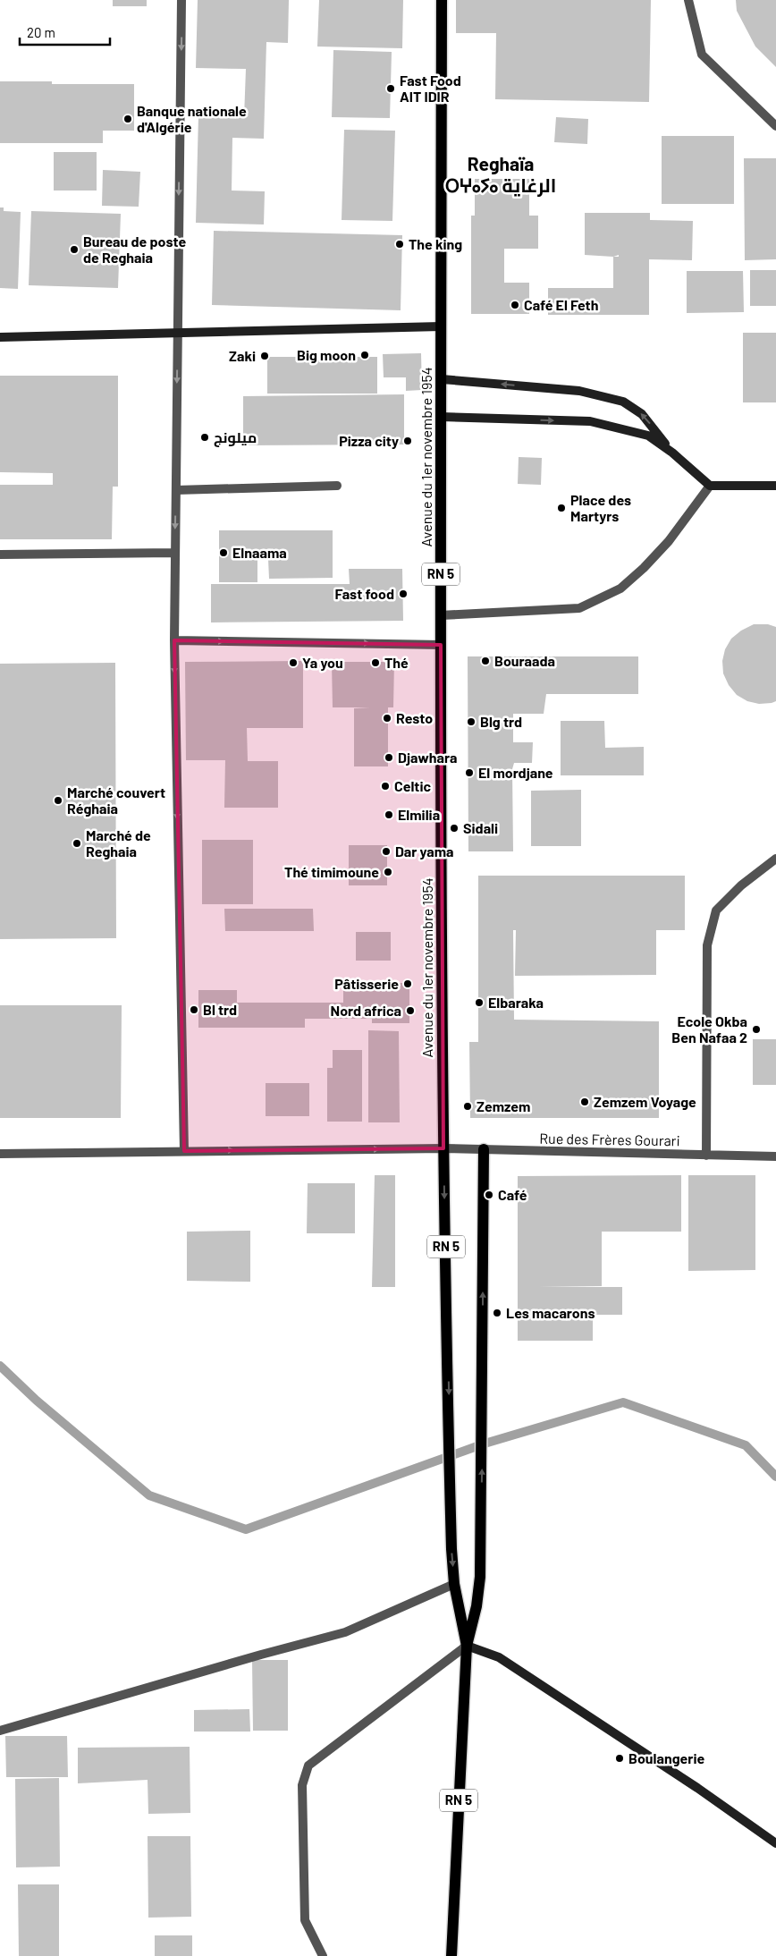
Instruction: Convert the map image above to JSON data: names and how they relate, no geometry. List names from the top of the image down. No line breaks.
{"streets":{"main road":["Avenue du 1er novembre 1954","RN 5"],"street":["Rue des Frères Gourari"]},"crossings":[["Avenue du 1er novembre 1954","RN 5"],["Avenue du 1er novembre 1954","Rue des Frères Gourari"],["RN 5","Rue des Frères Gourari"]],"districts":["Reghaïa ⵔⵖⴰⵢⴰ الرغاية"],"places":["Fast Food AIT IDIR","Banque nationale d'Algérie","The king","Bureau de poste de Reghaia","Café El Feth","Big moon","Zaki","ميلونج","Pizza city","Place des Martyrs","Elnaama","Fast food","Bouraada","Ya you","Thé","Resto","Blg trd","Djawhara","El mordjane","Celtic","Marché couvert Réghaia","Elmilia","Sidali","Marché de Reghaia","Dar yama","Thé timimoune","Pâtisserie","Elbaraka","Bl trd","Nord africa","Ecole Okba Ben Nafaa 2","Zemzem Voyage","Zemzem","Café","Les macarons","Boulangerie"],"scale_bar":"20 m"}
